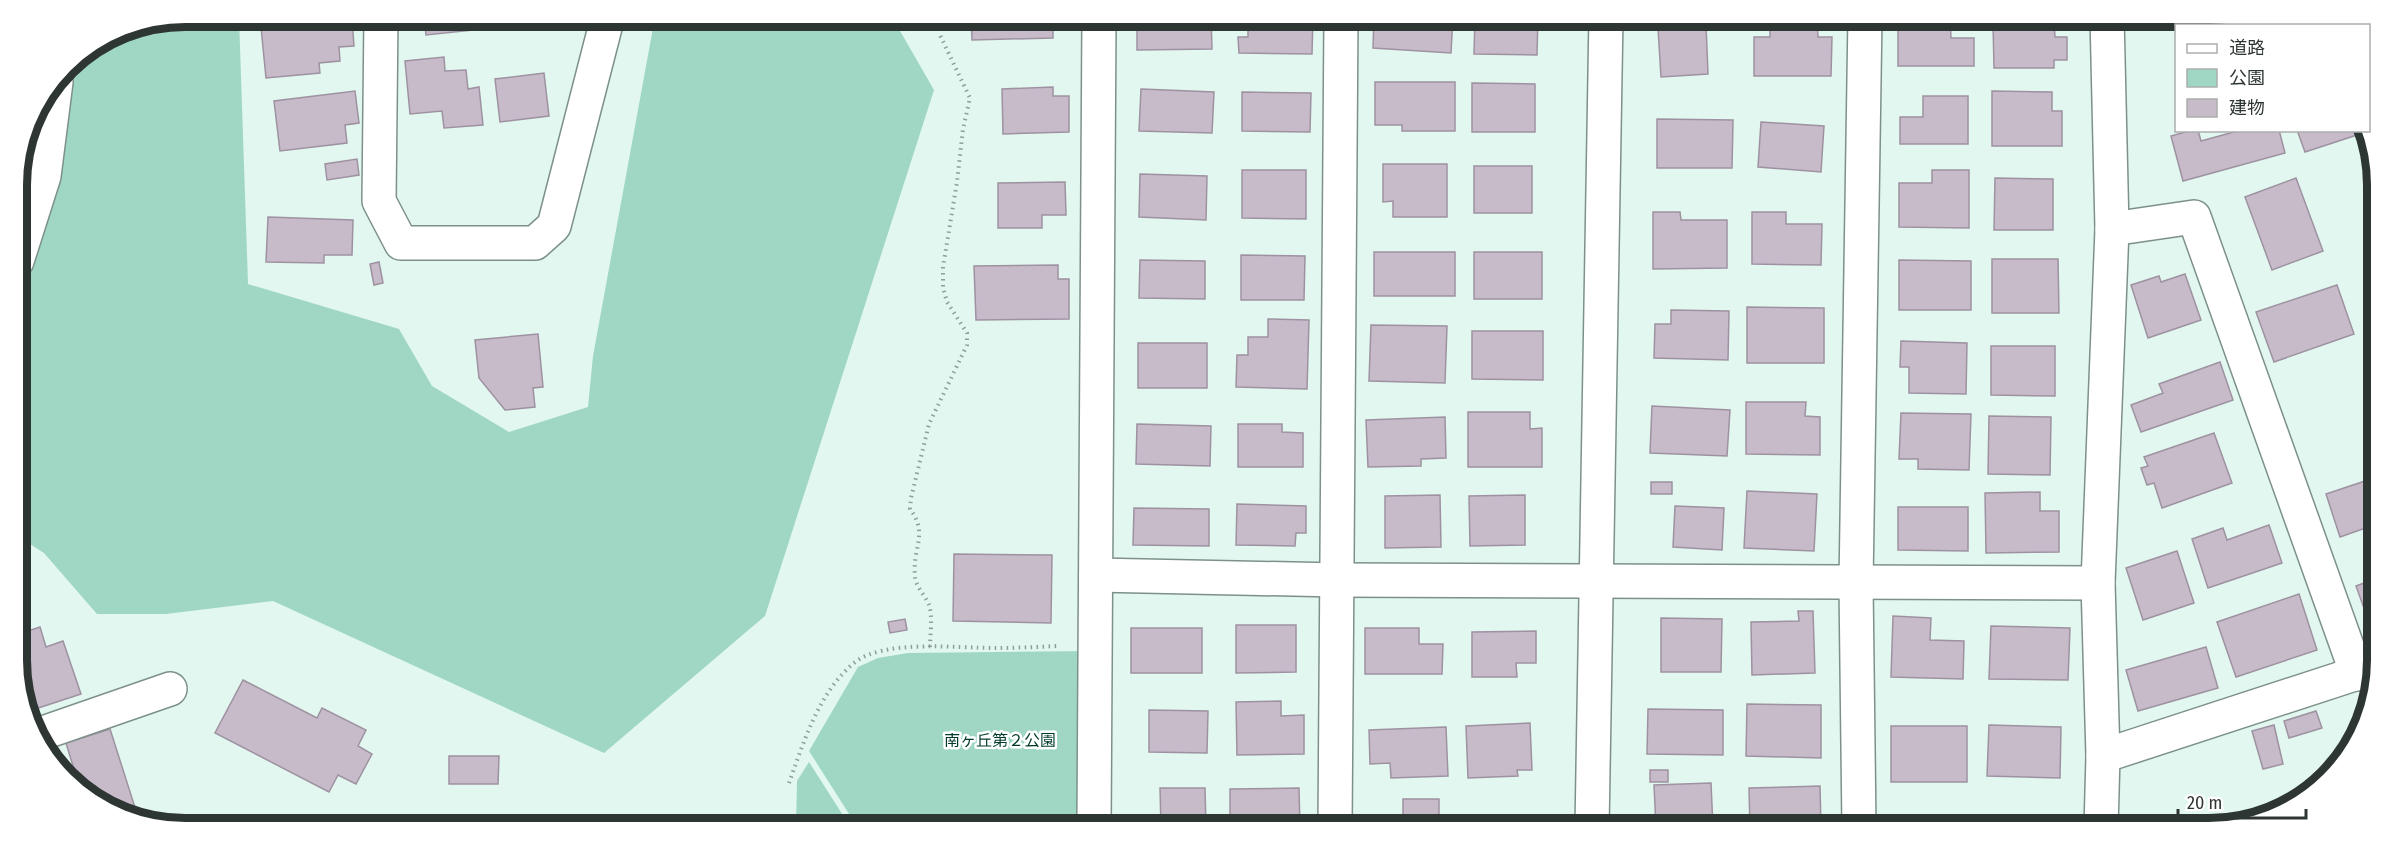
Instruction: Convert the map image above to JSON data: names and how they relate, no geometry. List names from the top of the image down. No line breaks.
{"parks":["南ヶ丘第２公園"],"legend":["道路","公園","建物"],"scale_bar":"20 m"}
